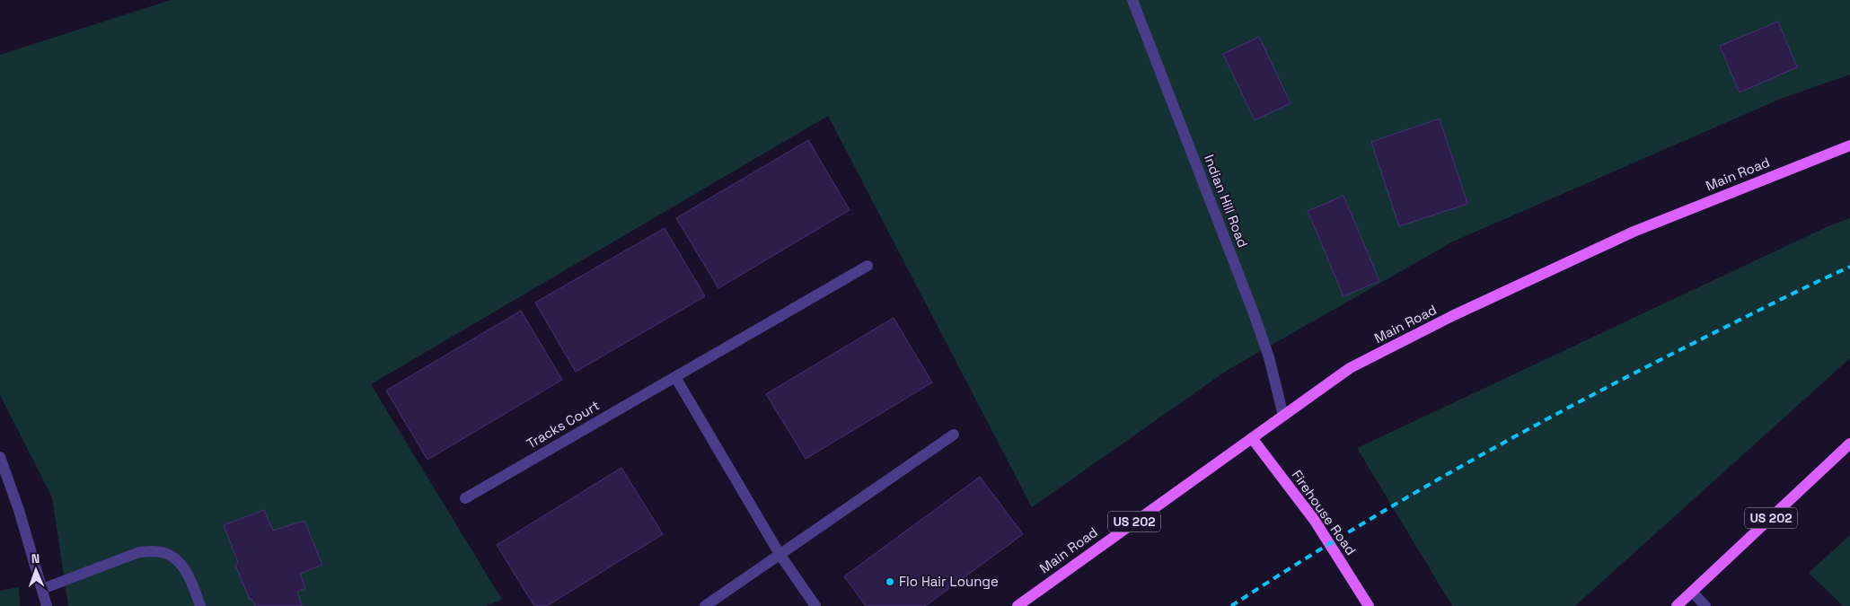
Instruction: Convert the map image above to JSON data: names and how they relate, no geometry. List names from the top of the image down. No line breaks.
{"streets":{"main road":["Main Road","Firehouse Road","US 202"],"street":["Indian Hill Road","Tracks Court"]},"crossings":[["Main Road","Indian Hill Road"],["Main Road","Firehouse Road"]],"places":["Flo Hair Lounge"],"north":"top"}
